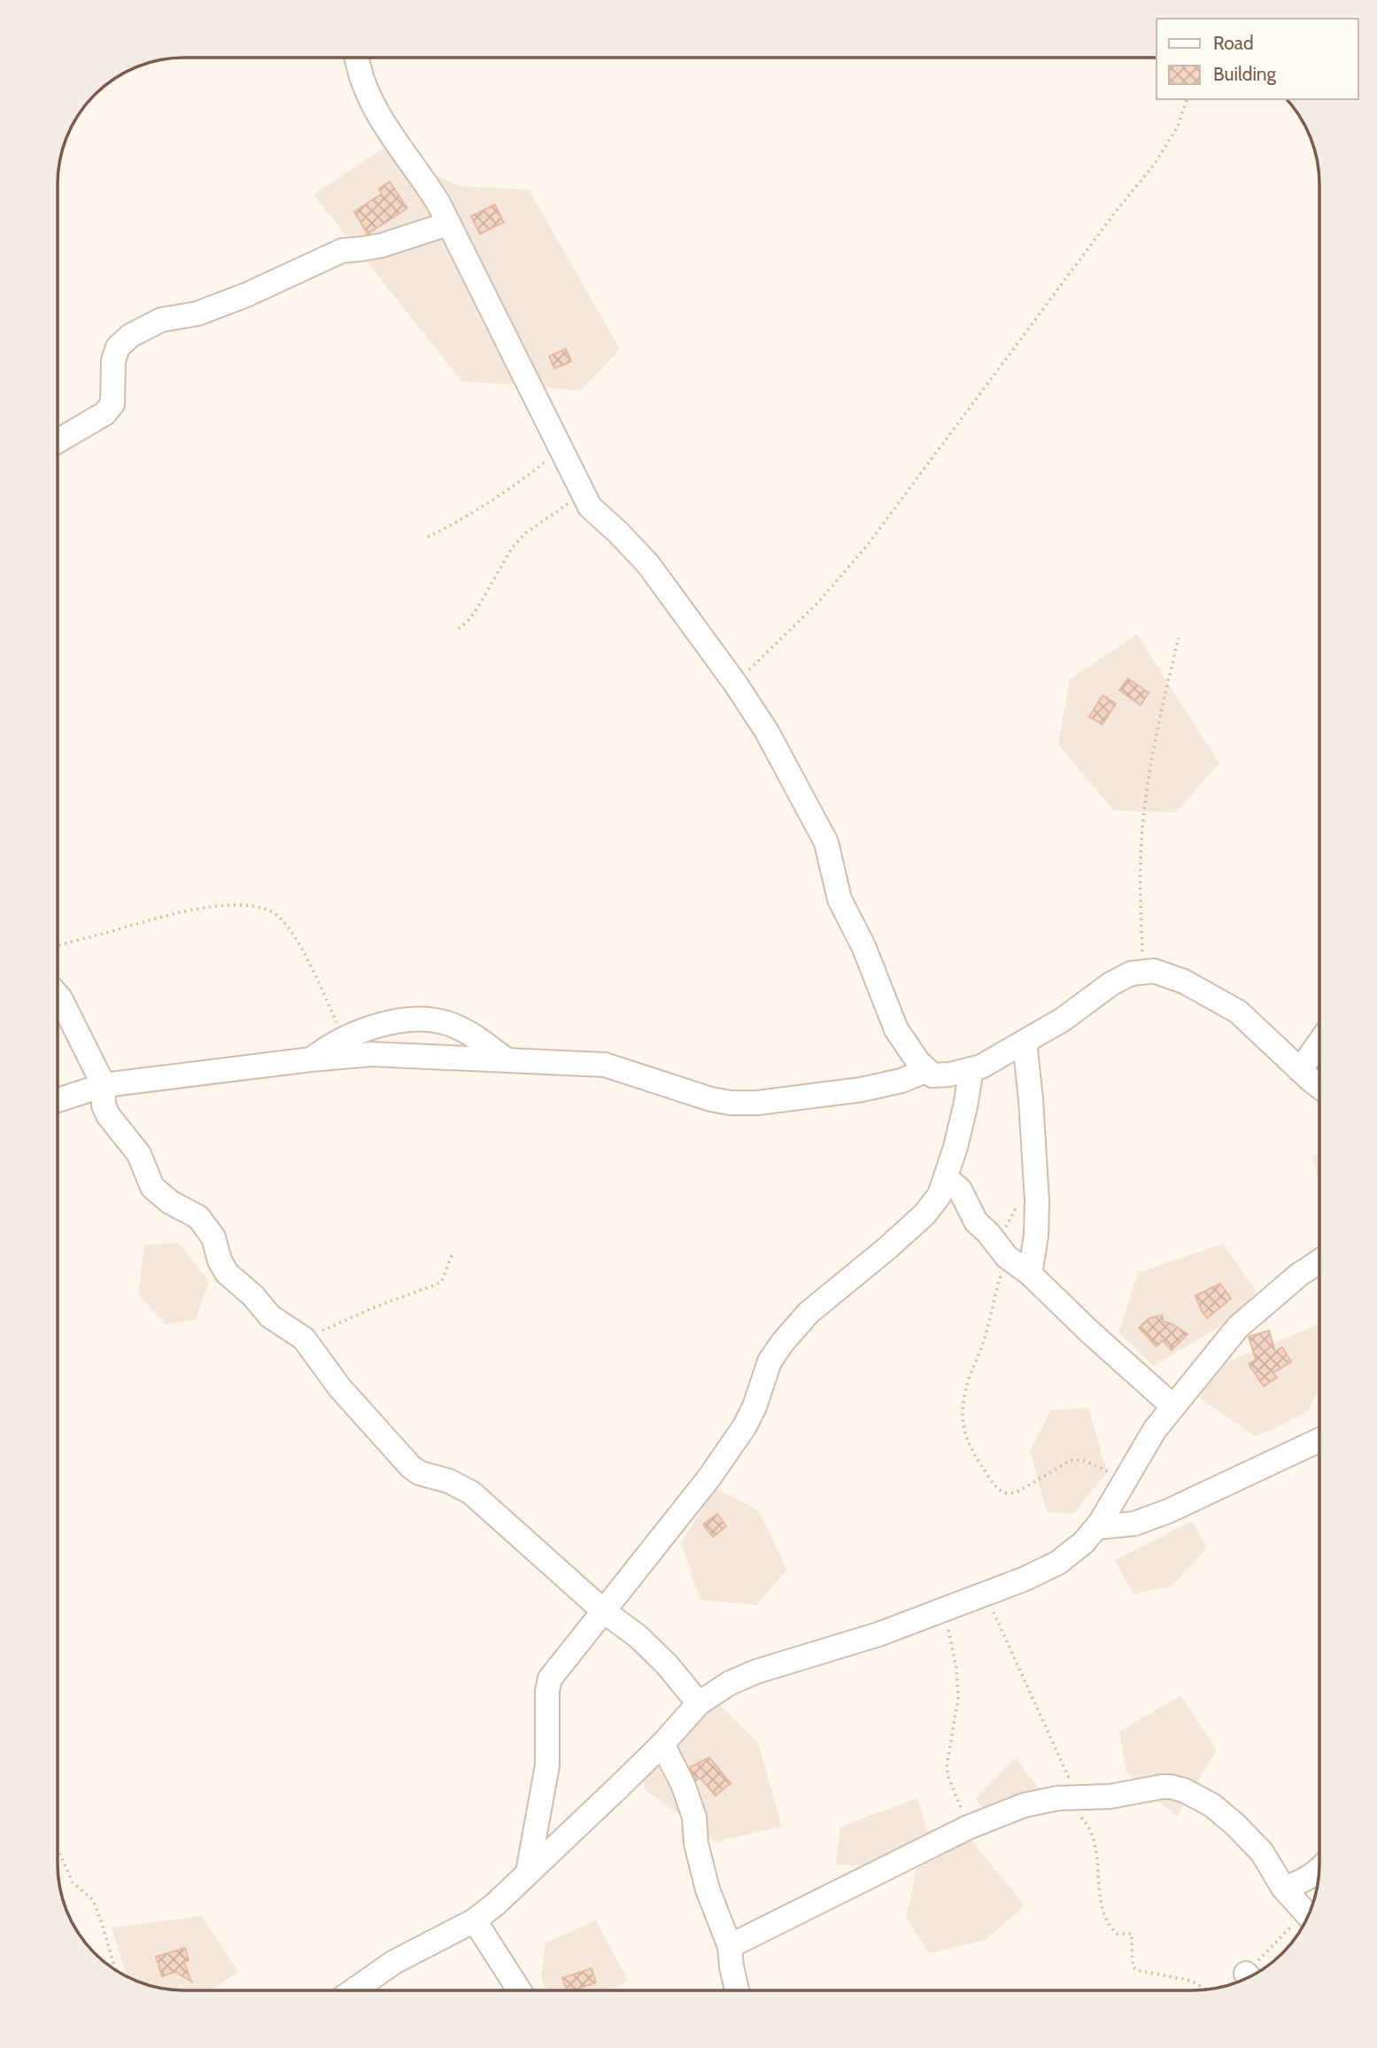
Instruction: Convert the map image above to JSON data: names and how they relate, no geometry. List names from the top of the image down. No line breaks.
{"legend":["Road","Building"]}
